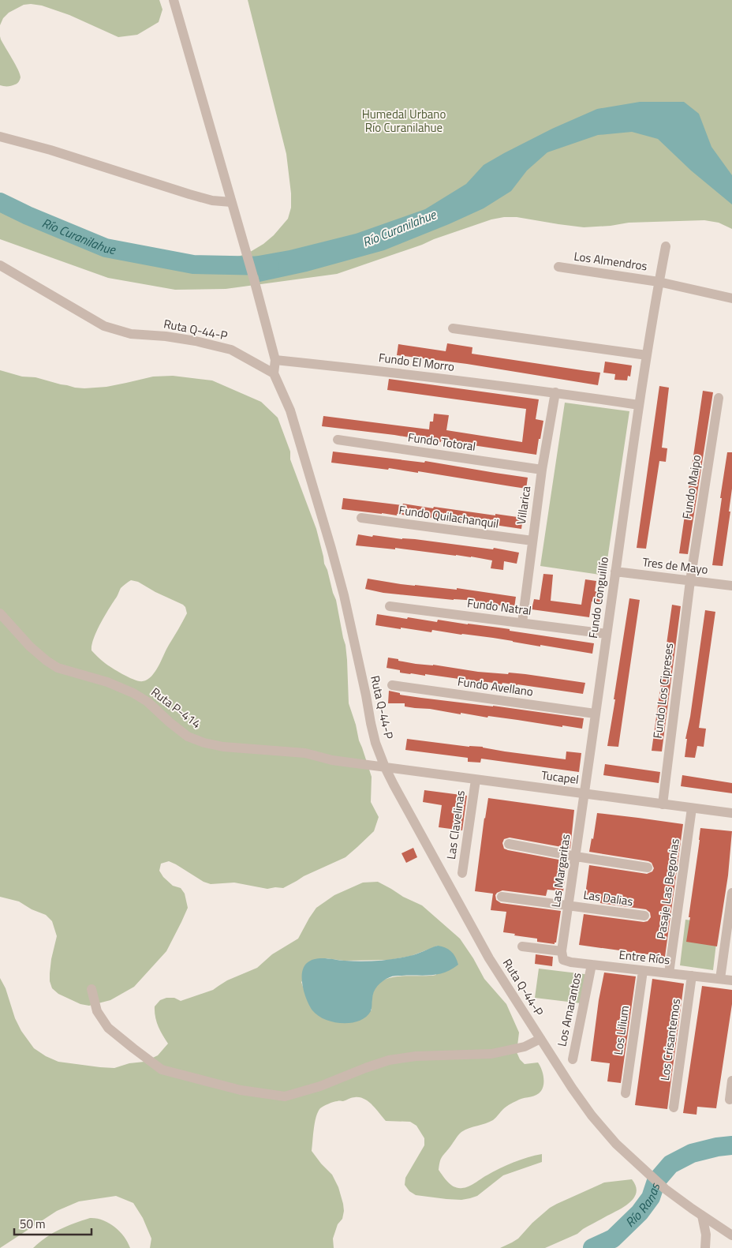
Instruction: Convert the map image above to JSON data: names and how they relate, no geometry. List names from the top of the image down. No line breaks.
{"streets":{"street":["Los Almendros","Ruta Q-44-P","Fundo El Morro","Fundo Totoral","Fundo Maipo","Villarica","Fundo Quilachanquil","Tres de Mayo","Fundo Conguillío","Fundo Natral","Fundo Avellano","Fundo Los Cipreses","Ruta P-414","Tucapel","Las Clavelinas","Las Margaritas","Pasaje Las Begonias","Las Dalias","Entre Ríos","Los Amarantos","Los Lilium","Los Crisantemos"]},"crossings":[["Los Almendros","Fundo Conguillío"],["Ruta Q-44-P","Ruta P-414"],["Ruta Q-44-P","Tucapel"],["Fundo El Morro","Villarica"],["Fundo Totoral","Villarica"],["Fundo Maipo","Tres de Mayo"],["Fundo Maipo","Fundo Los Cipreses"],["Villarica","Fundo Quilachanquil"],["Villarica","Fundo Natral"],["Tres de Mayo","Fundo Conguillío"],["Tres de Mayo","Fundo Los Cipreses"],["Fundo Conguillío","Fundo Natral"],["Fundo Conguillío","Fundo Avellano"],["Fundo Conguillío","Tucapel"],["Fundo Conguillío","Las Margaritas"],["Fundo Los Cipreses","Tucapel"],["Ruta P-414","Tucapel"],["Tucapel","Las Clavelinas"],["Tucapel","Las Margaritas"],["Tucapel","Pasaje Las Begonias"],["Las Margaritas","Las Dalias"],["Las Margaritas","Entre Ríos"],["Pasaje Las Begonias","Entre Ríos"],["Entre Ríos","Los Amarantos"],["Entre Ríos","Los Lilium"],["Entre Ríos","Los Crisantemos"]],"water":["Río Curanilahue","Río Ranas"],"parks":["Humedal Urbano Río Curanilahue"],"scale_bar":"50 m"}
